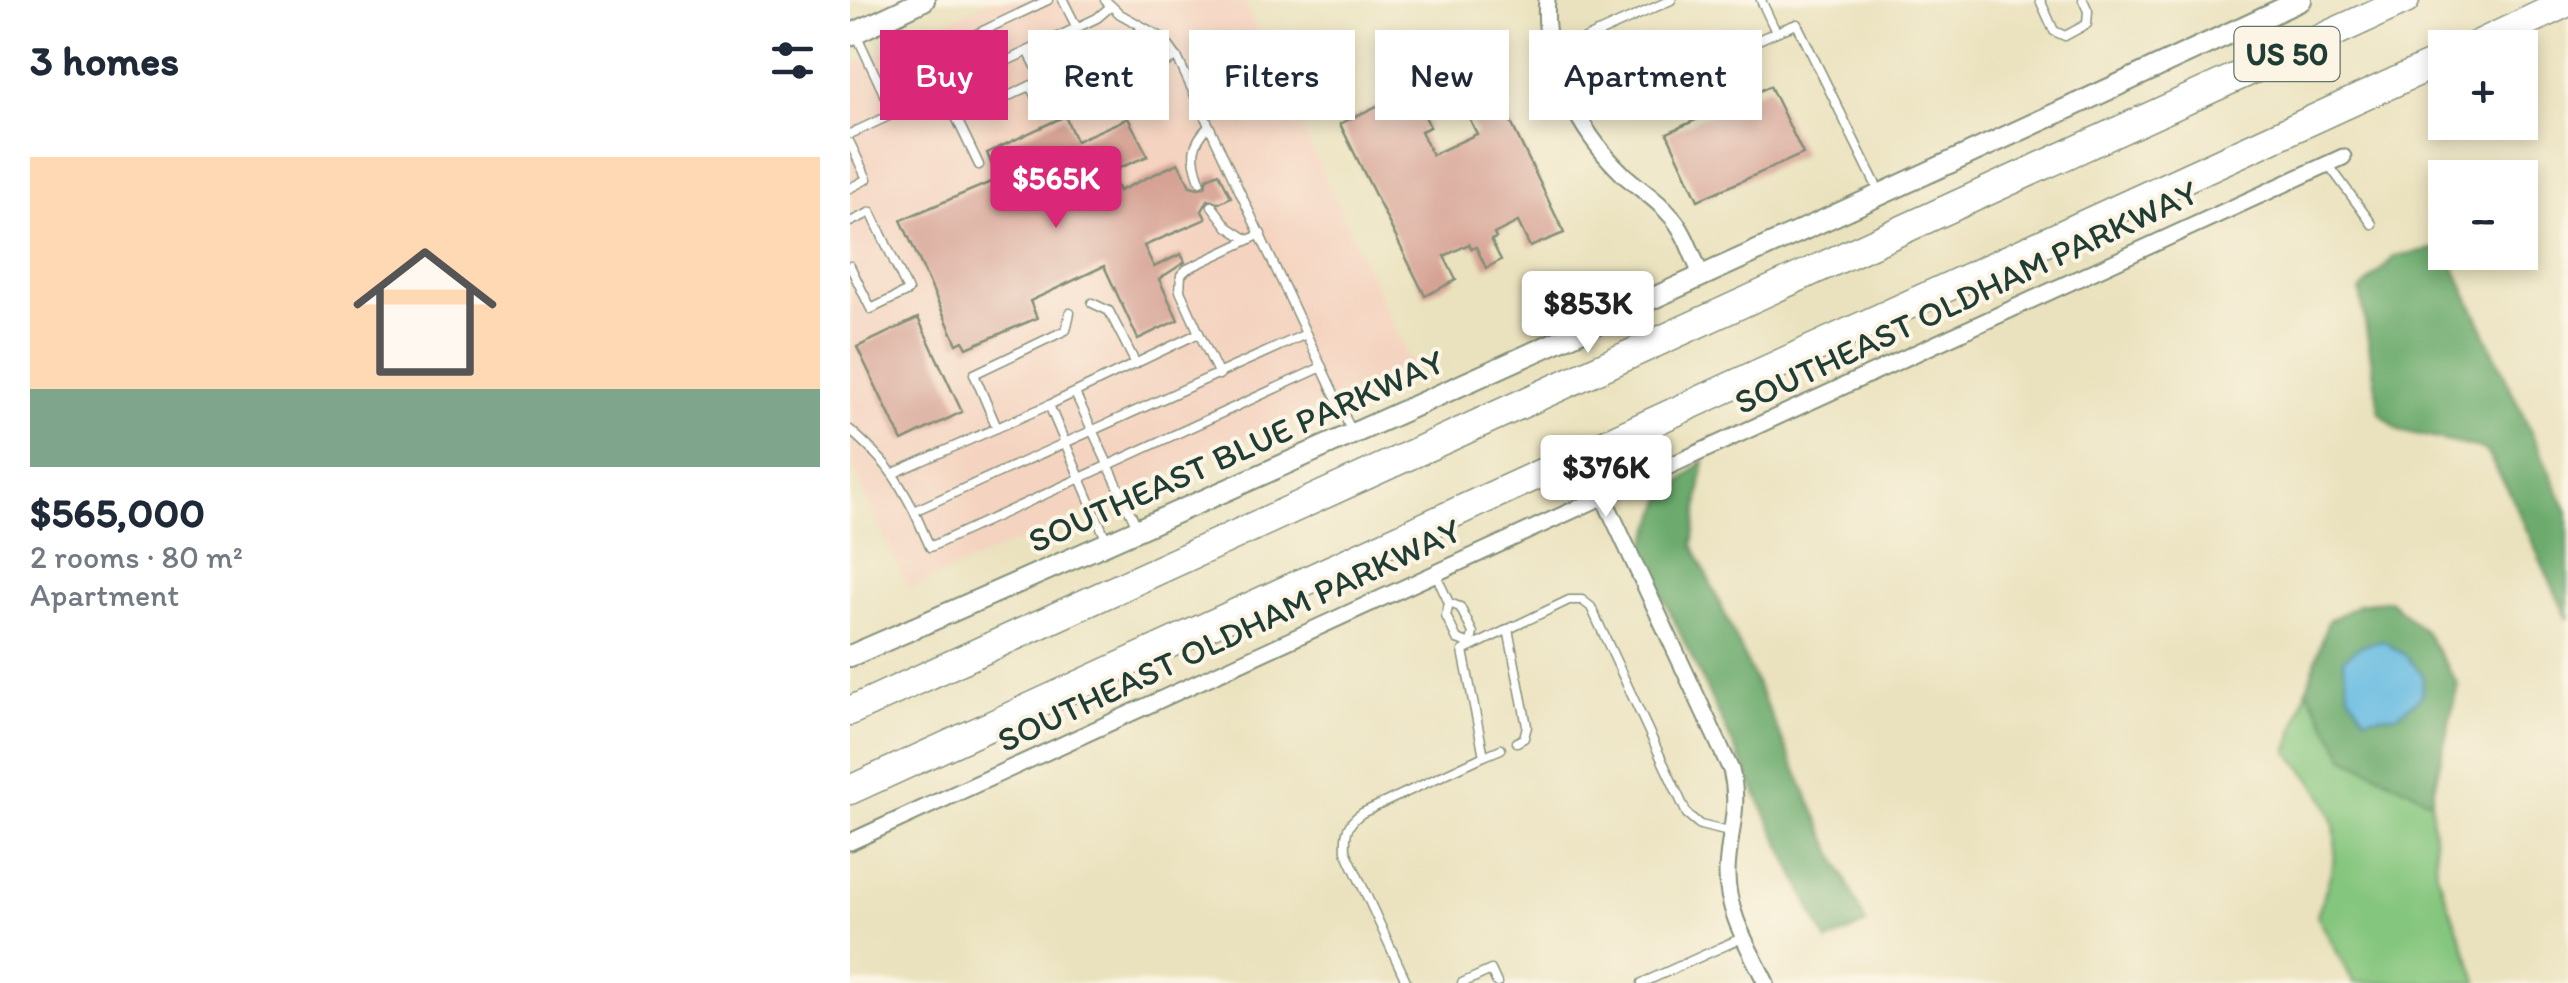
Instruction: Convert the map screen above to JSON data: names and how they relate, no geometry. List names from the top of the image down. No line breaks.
{"streets":{"highway":["US 50"],"street":["SOUTHEAST OLDHAM PARKWAY","SOUTHEAST BLUE PARKWAY"]},"page":{"heading":"3 homes","map_buttons":["+","−"],"chip":["Buy","Rent","Filters","New","Apartment"],"list":[{"name":"$565,000","note":"2 rooms · 80 m² · Apartment"}],"price":["$565K","$853K","$376K"]}}
